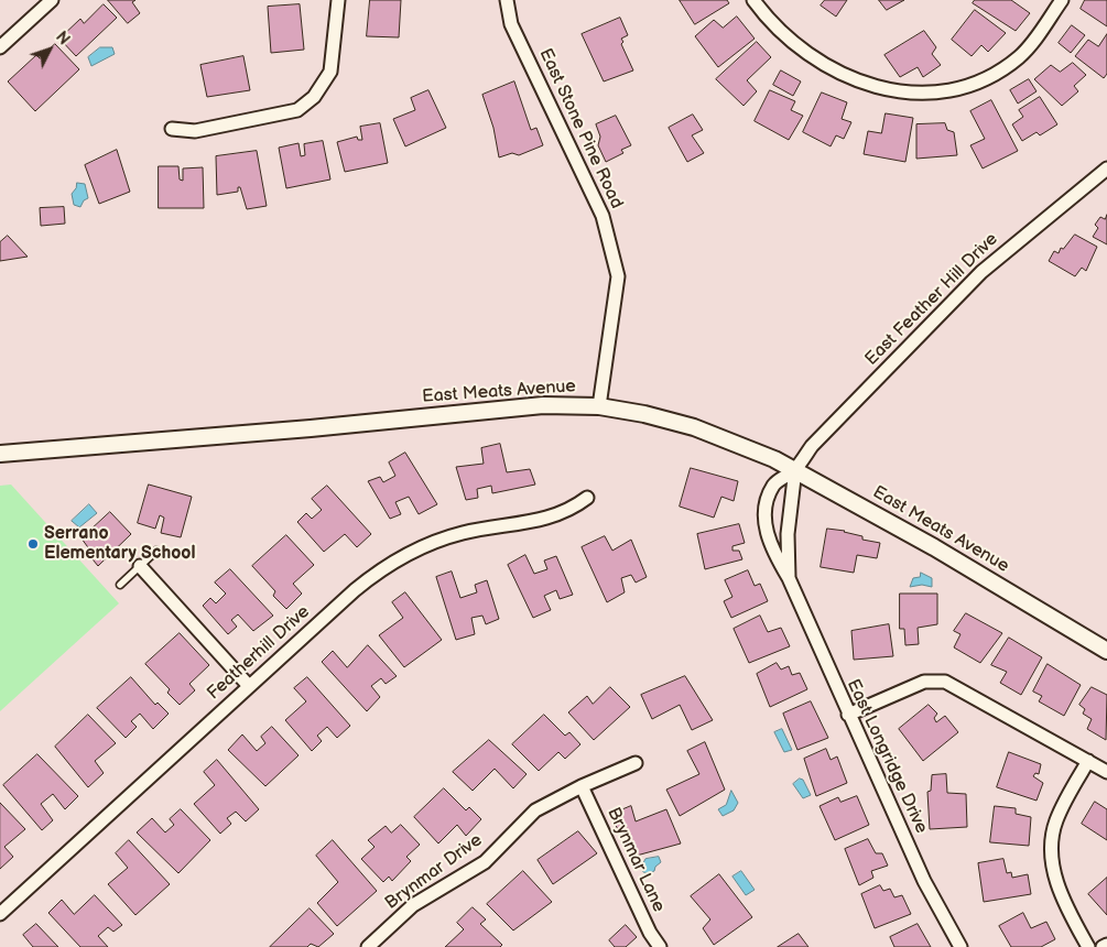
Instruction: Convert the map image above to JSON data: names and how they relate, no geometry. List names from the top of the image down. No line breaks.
{"streets":{"street":["East Stone Pine Road","East Feather Hill Drive","East Meats Avenue","Featherhill Drive","East Longridge Drive","Brynmar Lane","Brynmar Drive"]},"crossings":[["East Stone Pine Road","East Meats Avenue"],["East Feather Hill Drive","East Meats Avenue"],["East Feather Hill Drive","East Longridge Drive"],["East Meats Avenue","East Longridge Drive"],["Brynmar Lane","Brynmar Drive"]],"places":["Serrano Elementary School"],"north":"top right"}
